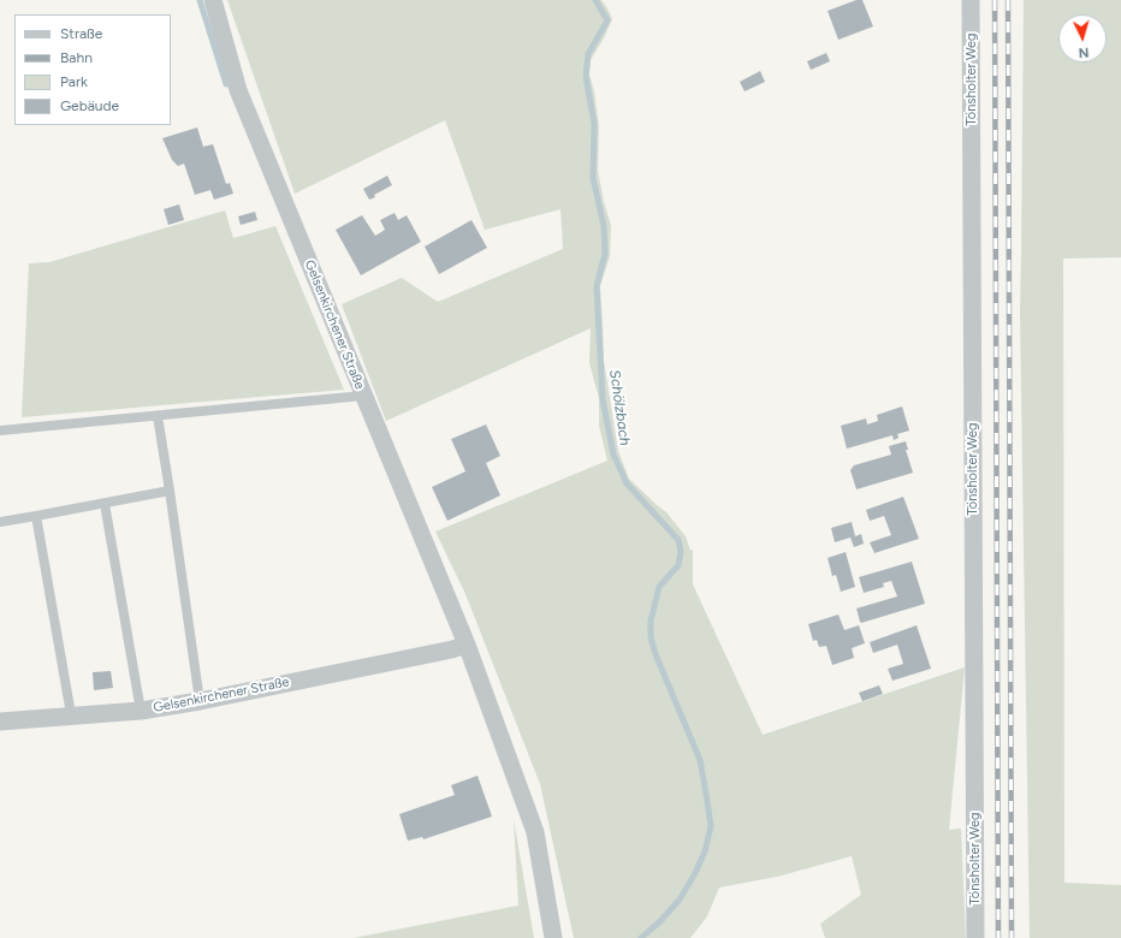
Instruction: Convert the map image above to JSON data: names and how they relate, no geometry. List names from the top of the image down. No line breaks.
{"streets":{"street":["Tönsholter Weg","Gelsenkirchener Straße"]},"water":["Schölzbach"],"legend":["Straße","Bahn","Park","Gebäude"],"north":"bottom"}
